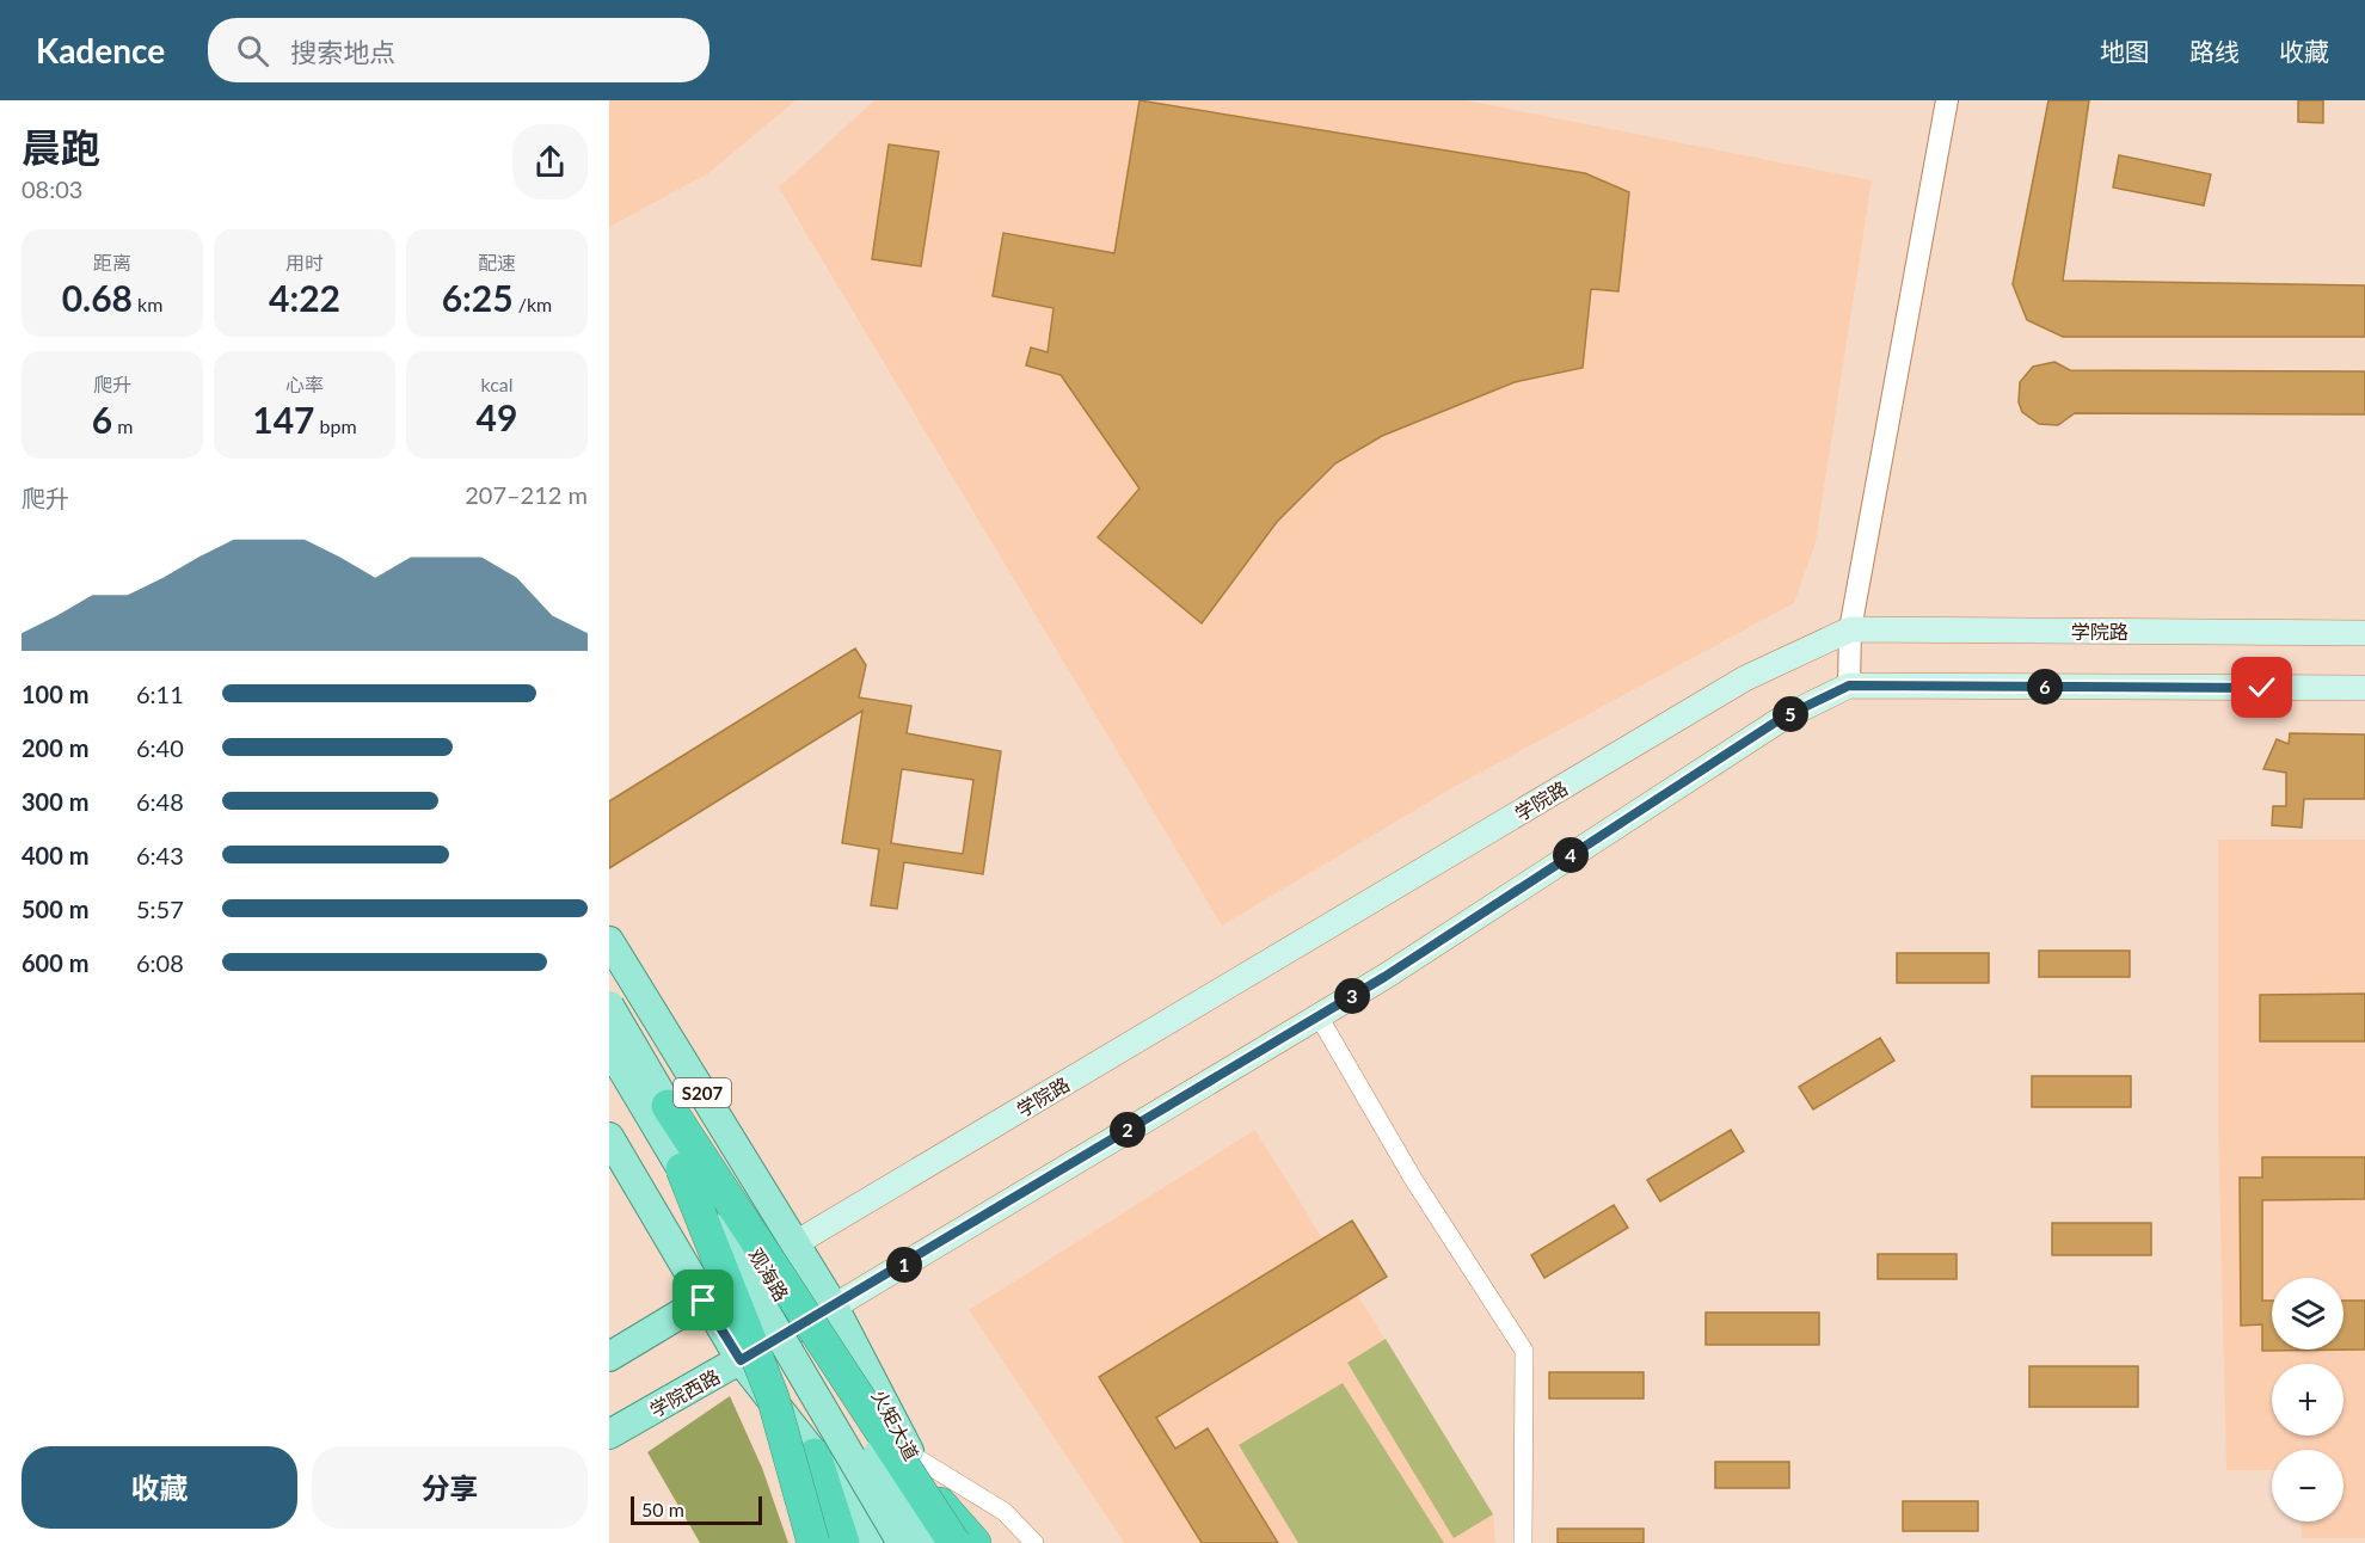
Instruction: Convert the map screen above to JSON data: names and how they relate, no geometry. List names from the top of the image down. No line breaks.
{"streets":{"main road":["学院路","S207","观海路","学院西路","火矩大道"]},"crossings":[["学院路","观海路"],["观海路","学院西路"],["观海路","火矩大道"],["学院西路","火矩大道"]],"scale_bar":"50 m","page":{"header":"Kadence","search":"搜索地点","nav":["地图","路线","收藏"],"heading":["晨跑","08:03"],"stats":[["距离","0.68 km"],["用时","4:22"],["配速","6:25 /km"],["爬升","6 m"],["心率","147 bpm"],["kcal","49"]],"chart":["爬升","207–212 m"],"list":[{"name":"100 m","note":"6:11"},{"name":"200 m","note":"6:40"},{"name":"300 m","note":"6:48"},{"name":"400 m","note":"6:43"},{"name":"500 m","note":"5:57"},{"name":"600 m","note":"6:08"}],"pins":["6","5","4","3","2","1"],"map_buttons":["+","−"],"buttons":["收藏","分享"],"scale":"50 m"}}
